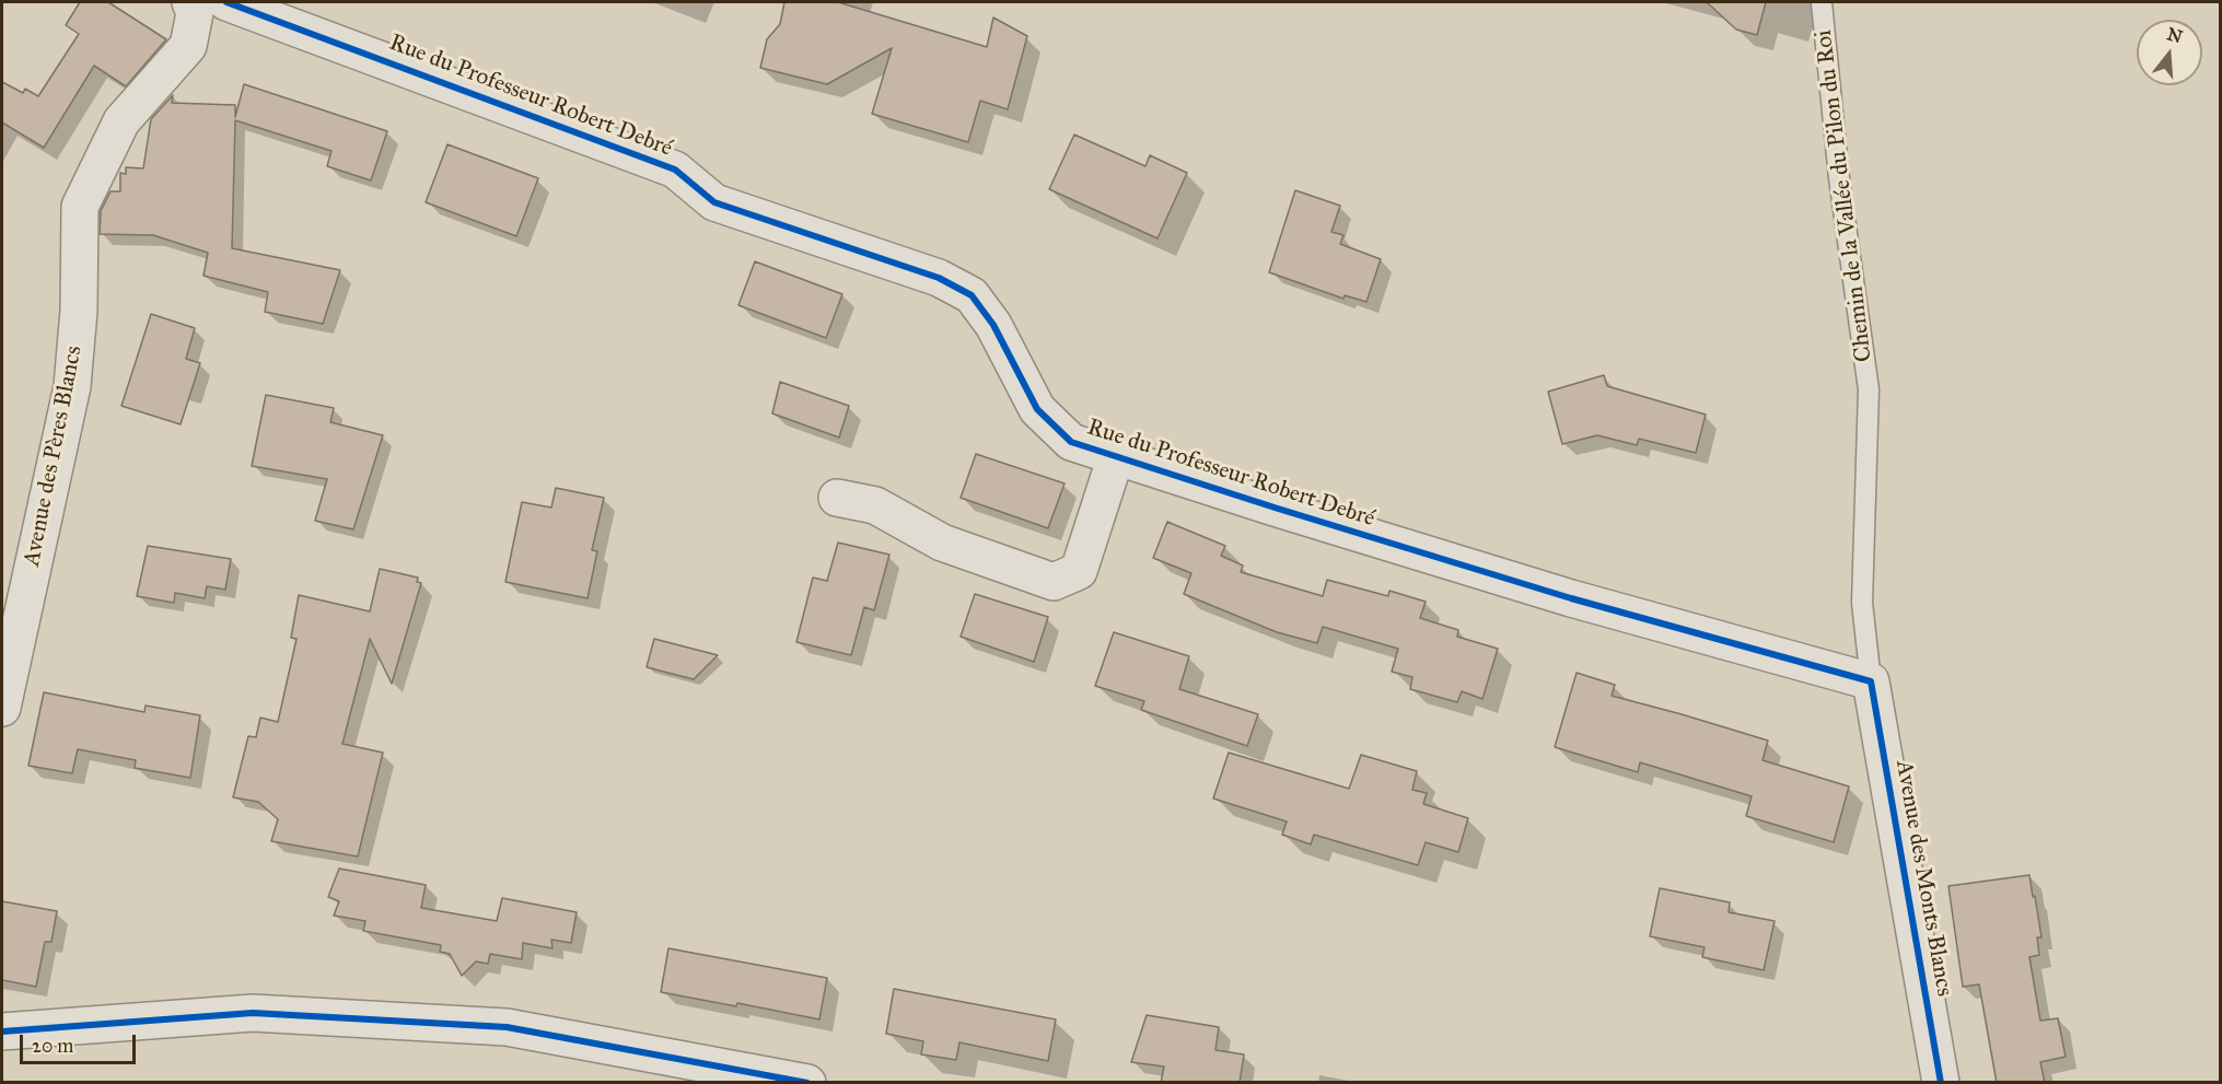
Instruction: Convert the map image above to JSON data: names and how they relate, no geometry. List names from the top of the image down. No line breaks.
{"streets":{"street":["Rue du Professeur Robert Debré","Avenue des Pères Blancs","Avenue des Monts Blancs"],"lane":["Chemin de la Vallée du Pilon du Roi"]},"crossings":[["Rue du Professeur Robert Debré","Avenue des Monts Blancs"],["Chemin de la Vallée du Pilon du Roi","Avenue des Monts Blancs"]],"scale_bar":"20 m","north":"top"}
